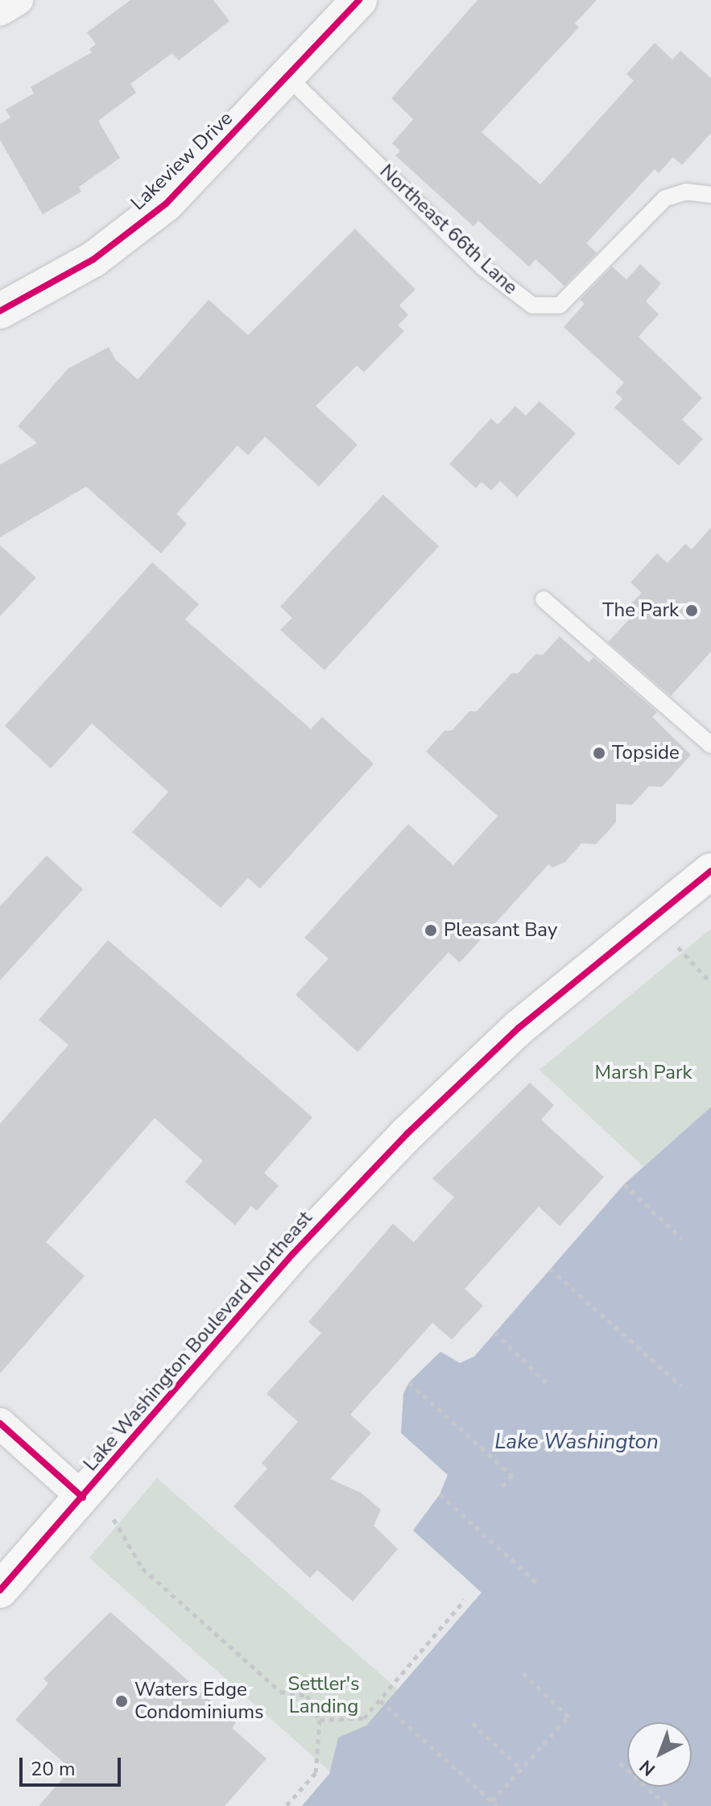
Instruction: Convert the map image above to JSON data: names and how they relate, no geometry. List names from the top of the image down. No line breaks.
{"streets":{"main road":["Lake Washington Boulevard Northeast"],"street":["Lakeview Drive"],"lane":["Northeast 66th Lane"]},"crossings":[["Lakeview Drive","Northeast 66th Lane"]],"water":["Lake Washington"],"parks":["Marsh Park","Settler's Landing"],"places":["The Park","Topside","Pleasant Bay","Waters Edge Condominiums"],"scale_bar":"20 m","north":"bottom left"}
